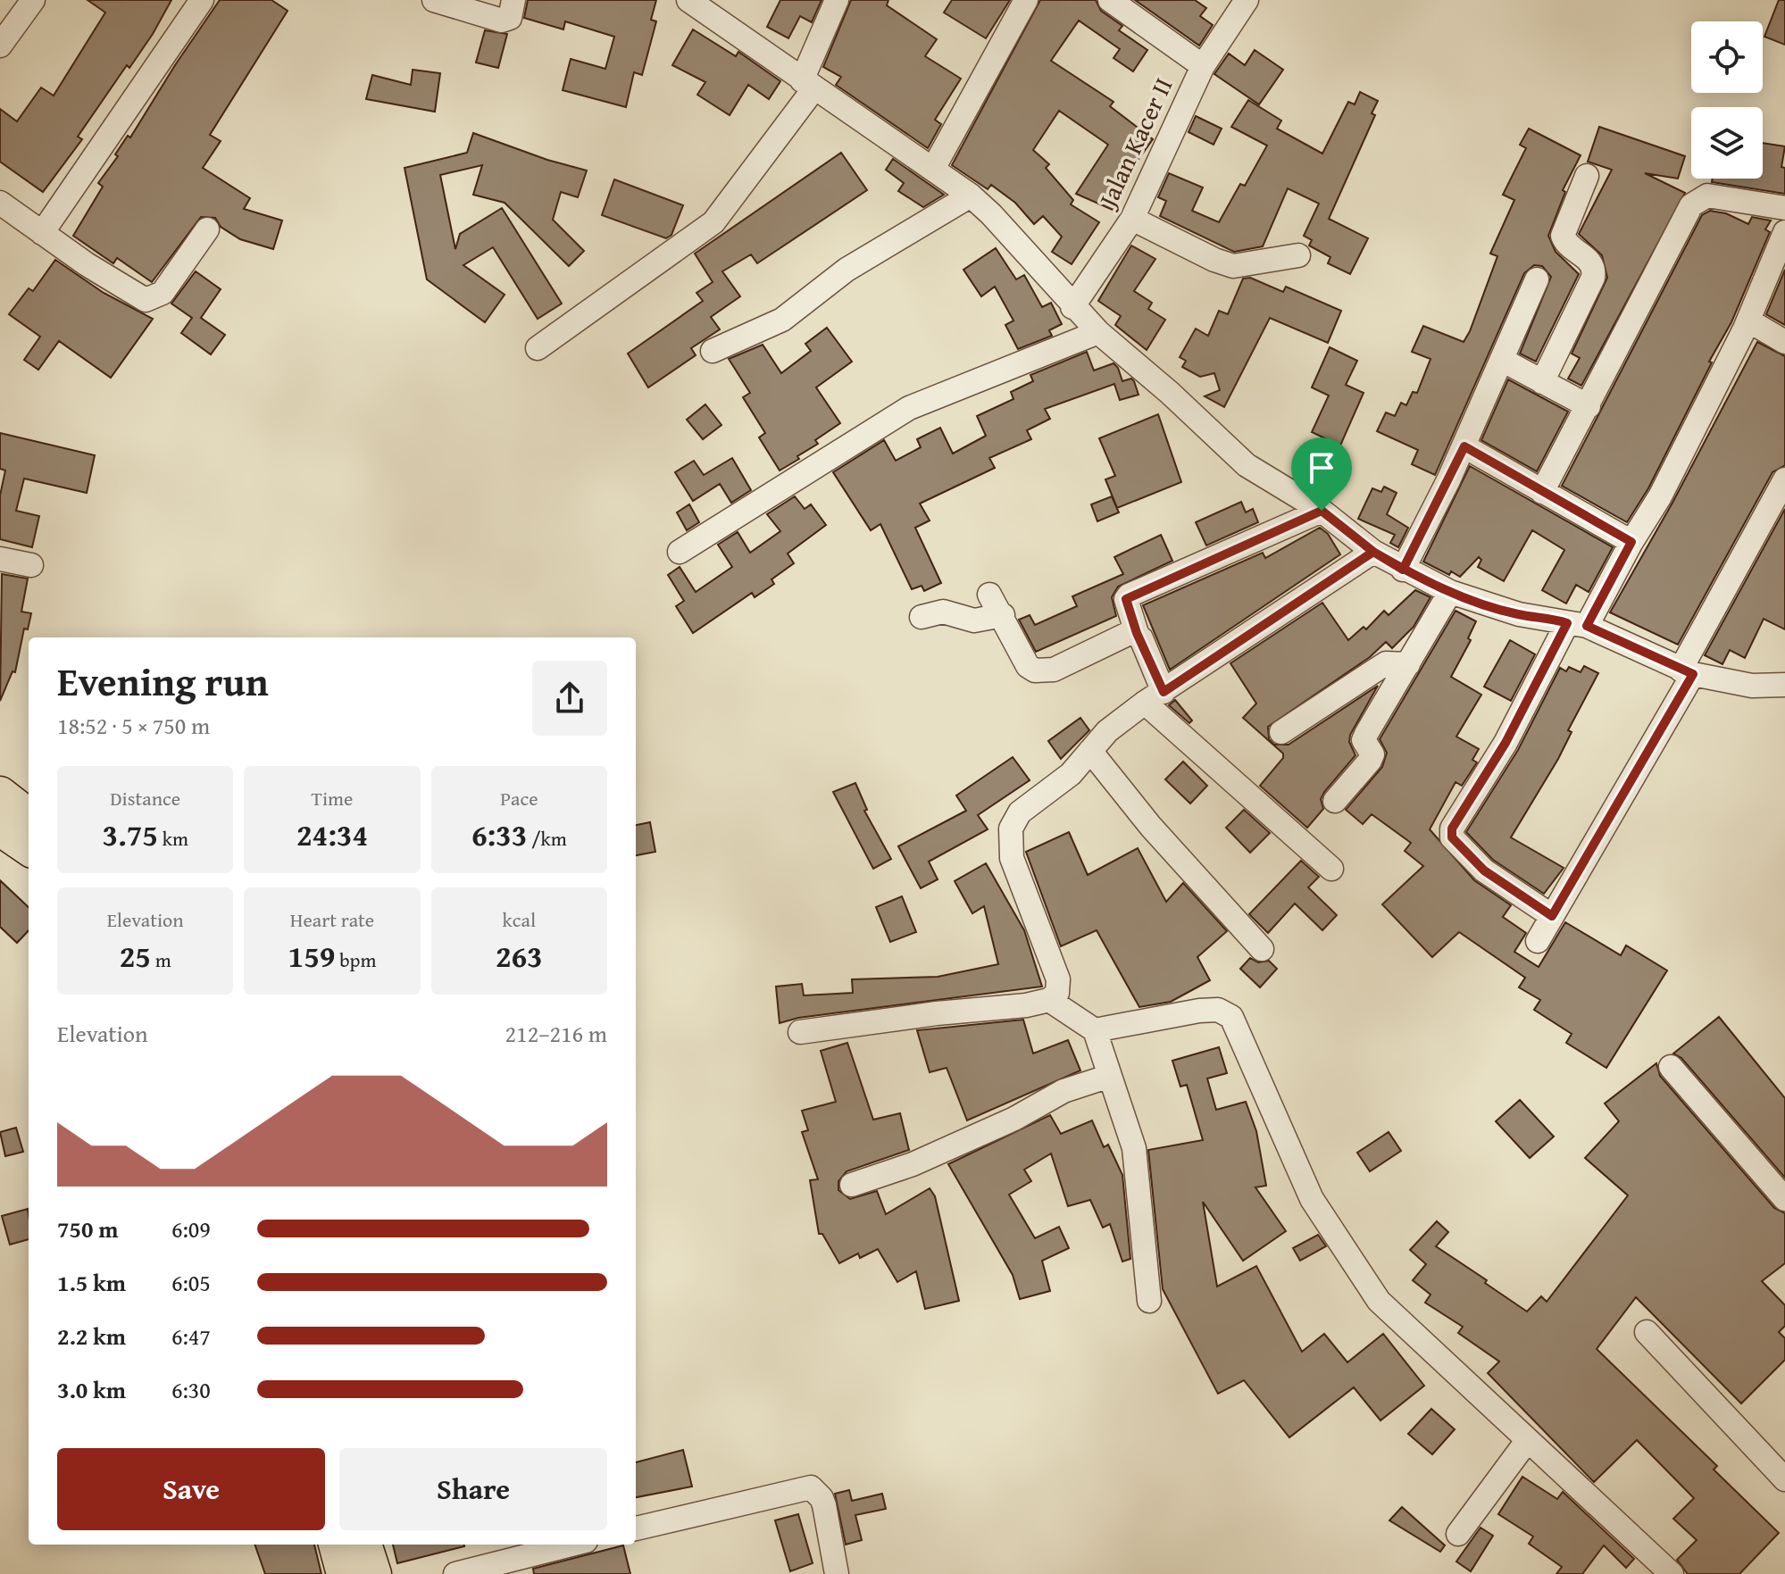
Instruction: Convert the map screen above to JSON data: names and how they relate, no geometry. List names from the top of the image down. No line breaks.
{"streets":{"street":["Jalan Kacer II"]},"page":{"heading":["Evening run","18:52 · 5 × 750 m"],"stats":[["Distance","3.75 km"],["Time","24:34"],["Pace","6:33 /km"],["Elevation","25 m"],["Heart rate","159 bpm"],["kcal","263"]],"chart":["Elevation","212–216 m"],"list":[{"name":"750 m","note":"6:09"},{"name":"1.5 km","note":"6:05"},{"name":"2.2 km","note":"6:47"},{"name":"3.0 km","note":"6:30"}],"buttons":["Save","Share"]}}
